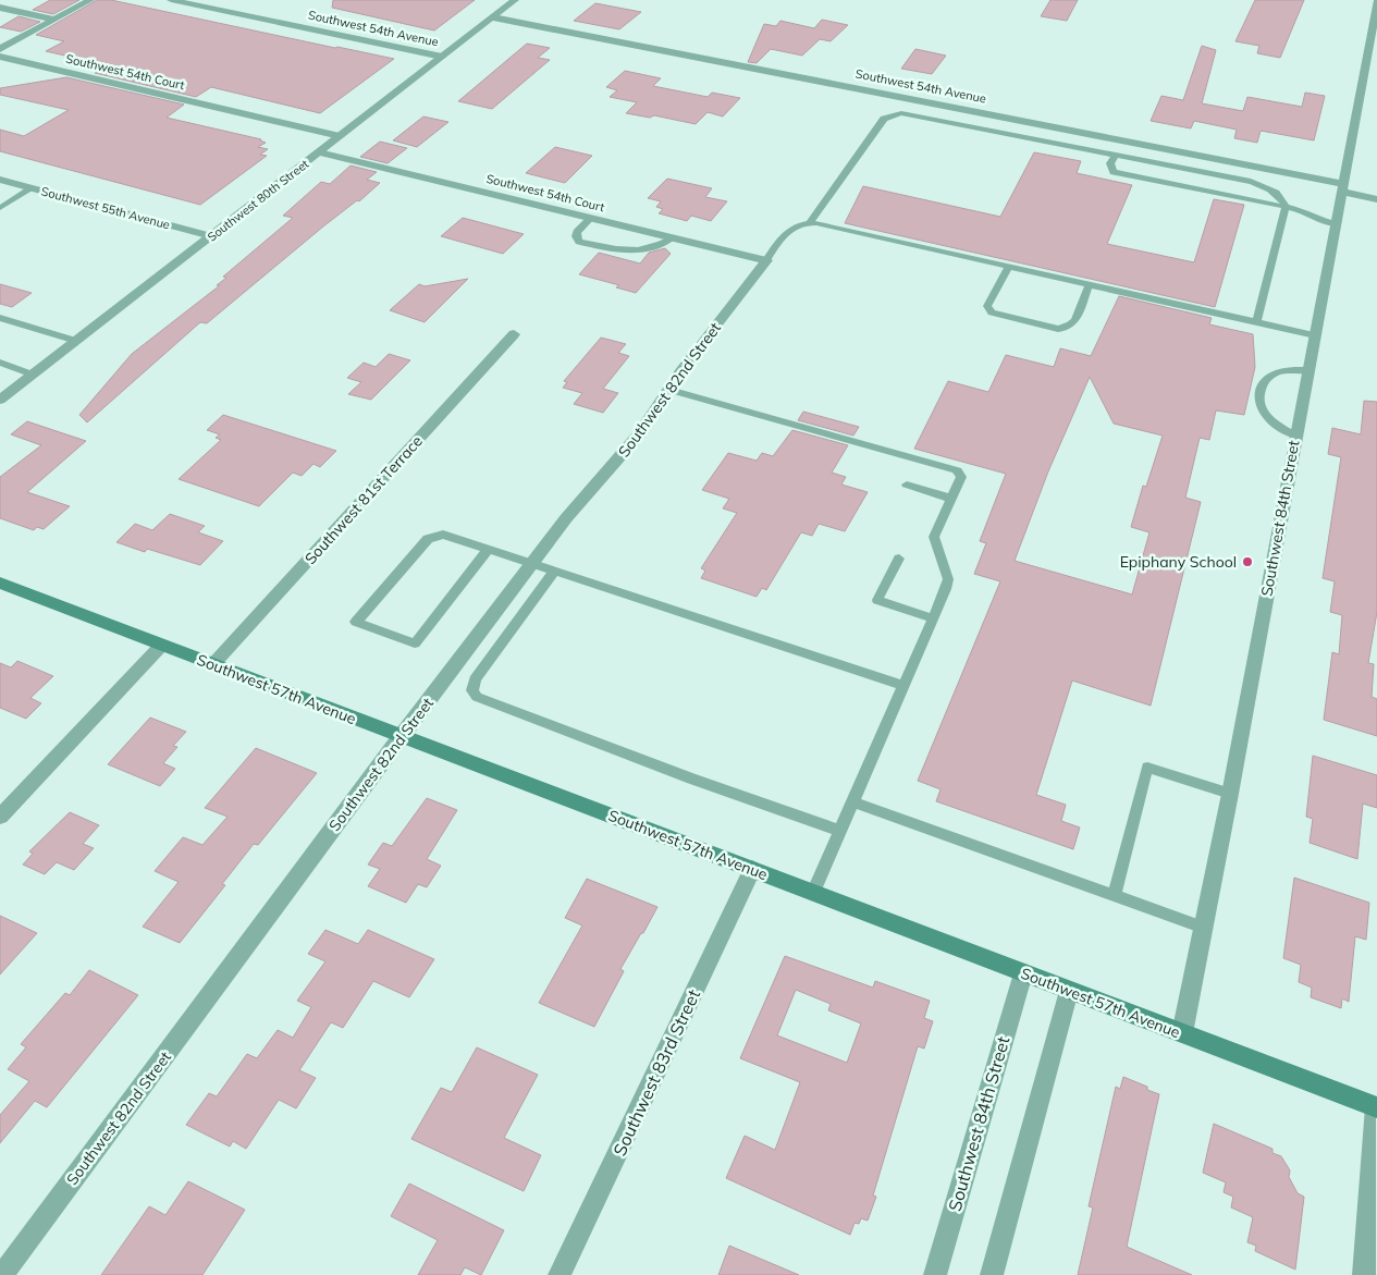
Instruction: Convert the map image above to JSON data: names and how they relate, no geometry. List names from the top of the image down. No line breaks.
{"streets":{"main road":["Southwest 57th Avenue"],"street":["Southwest 54th Avenue","Southwest 54th Court","Southwest 80th Street","Southwest 55th Avenue","Southwest 82nd Street","Southwest 81st Terrace","Southwest 84th Street","Southwest 83rd Street"]},"crossings":[["Southwest 54th Avenue","Southwest 80th Street"],["Southwest 54th Avenue","Southwest 84th Street"],["Southwest 54th Court","Southwest 80th Street"],["Southwest 54th Court","Southwest 82nd Street"],["Southwest 80th Street","Southwest 55th Avenue"],["Southwest 82nd Street","Southwest 57th Avenue"],["Southwest 81st Terrace","Southwest 57th Avenue"],["Southwest 84th Street","Southwest 57th Avenue"],["Southwest 57th Avenue","Southwest 83rd Street"]],"places":["Epiphany School"]}
